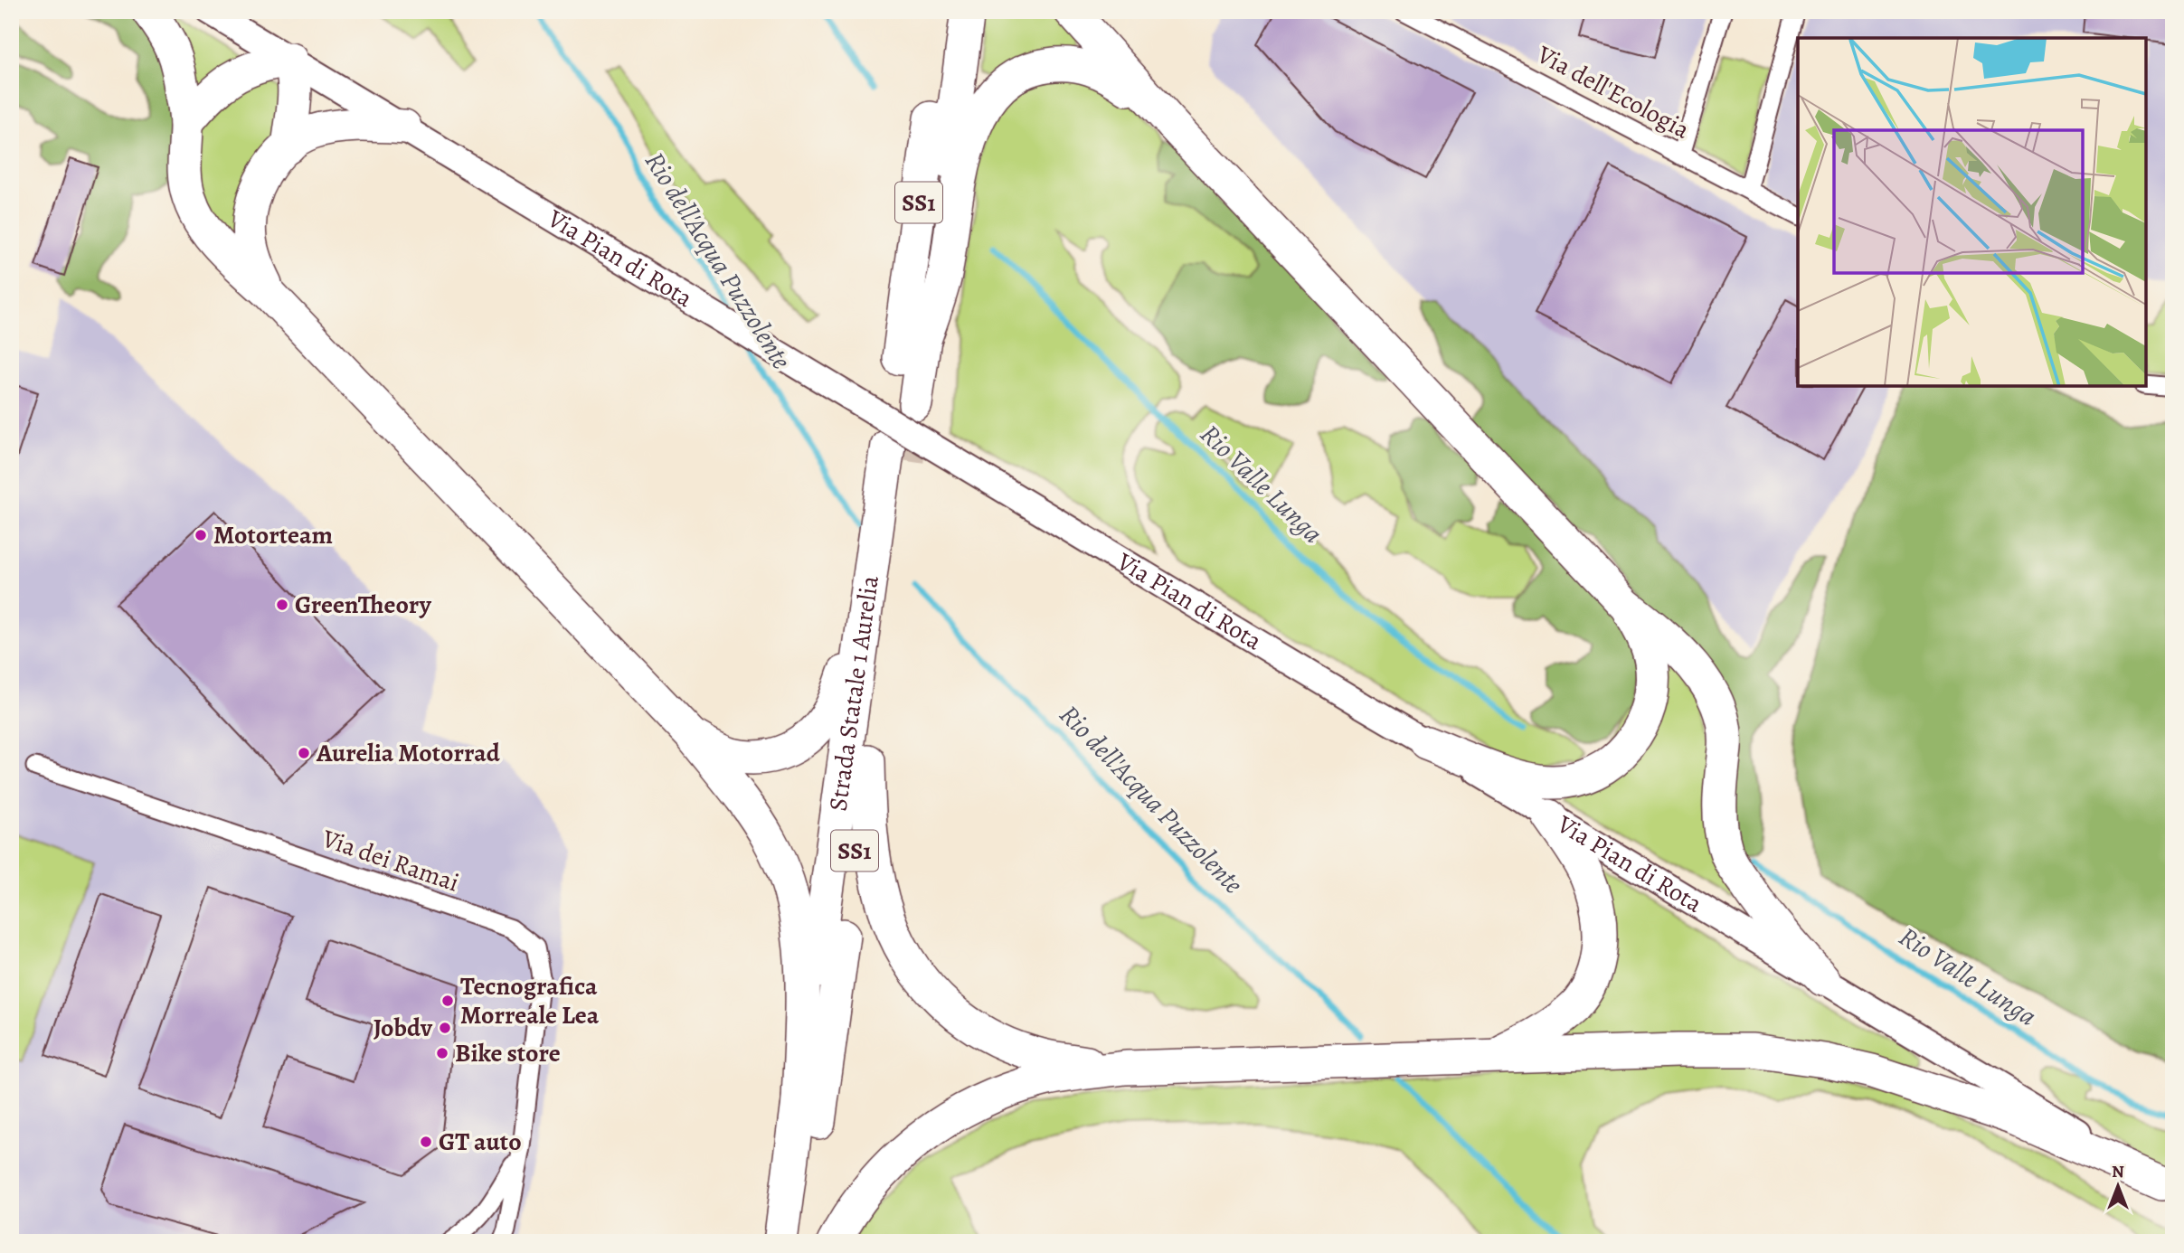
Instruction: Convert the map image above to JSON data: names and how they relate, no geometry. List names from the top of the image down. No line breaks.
{"streets":{"highway":["SS1","Strada Statale 1 Aurelia"],"main road":["Via Pian di Rota"],"street":["Via dell'Ecologia","Via dei Ramai"]},"water":["Rio dell'Acqua Puzzolente","Rio Valle Lunga"],"places":["Motorteam","GreenTheory","Aurelia Motorrad","Tecnografica Morreale Lea","Jobdv","Bike store","GT auto"],"north":"top"}
